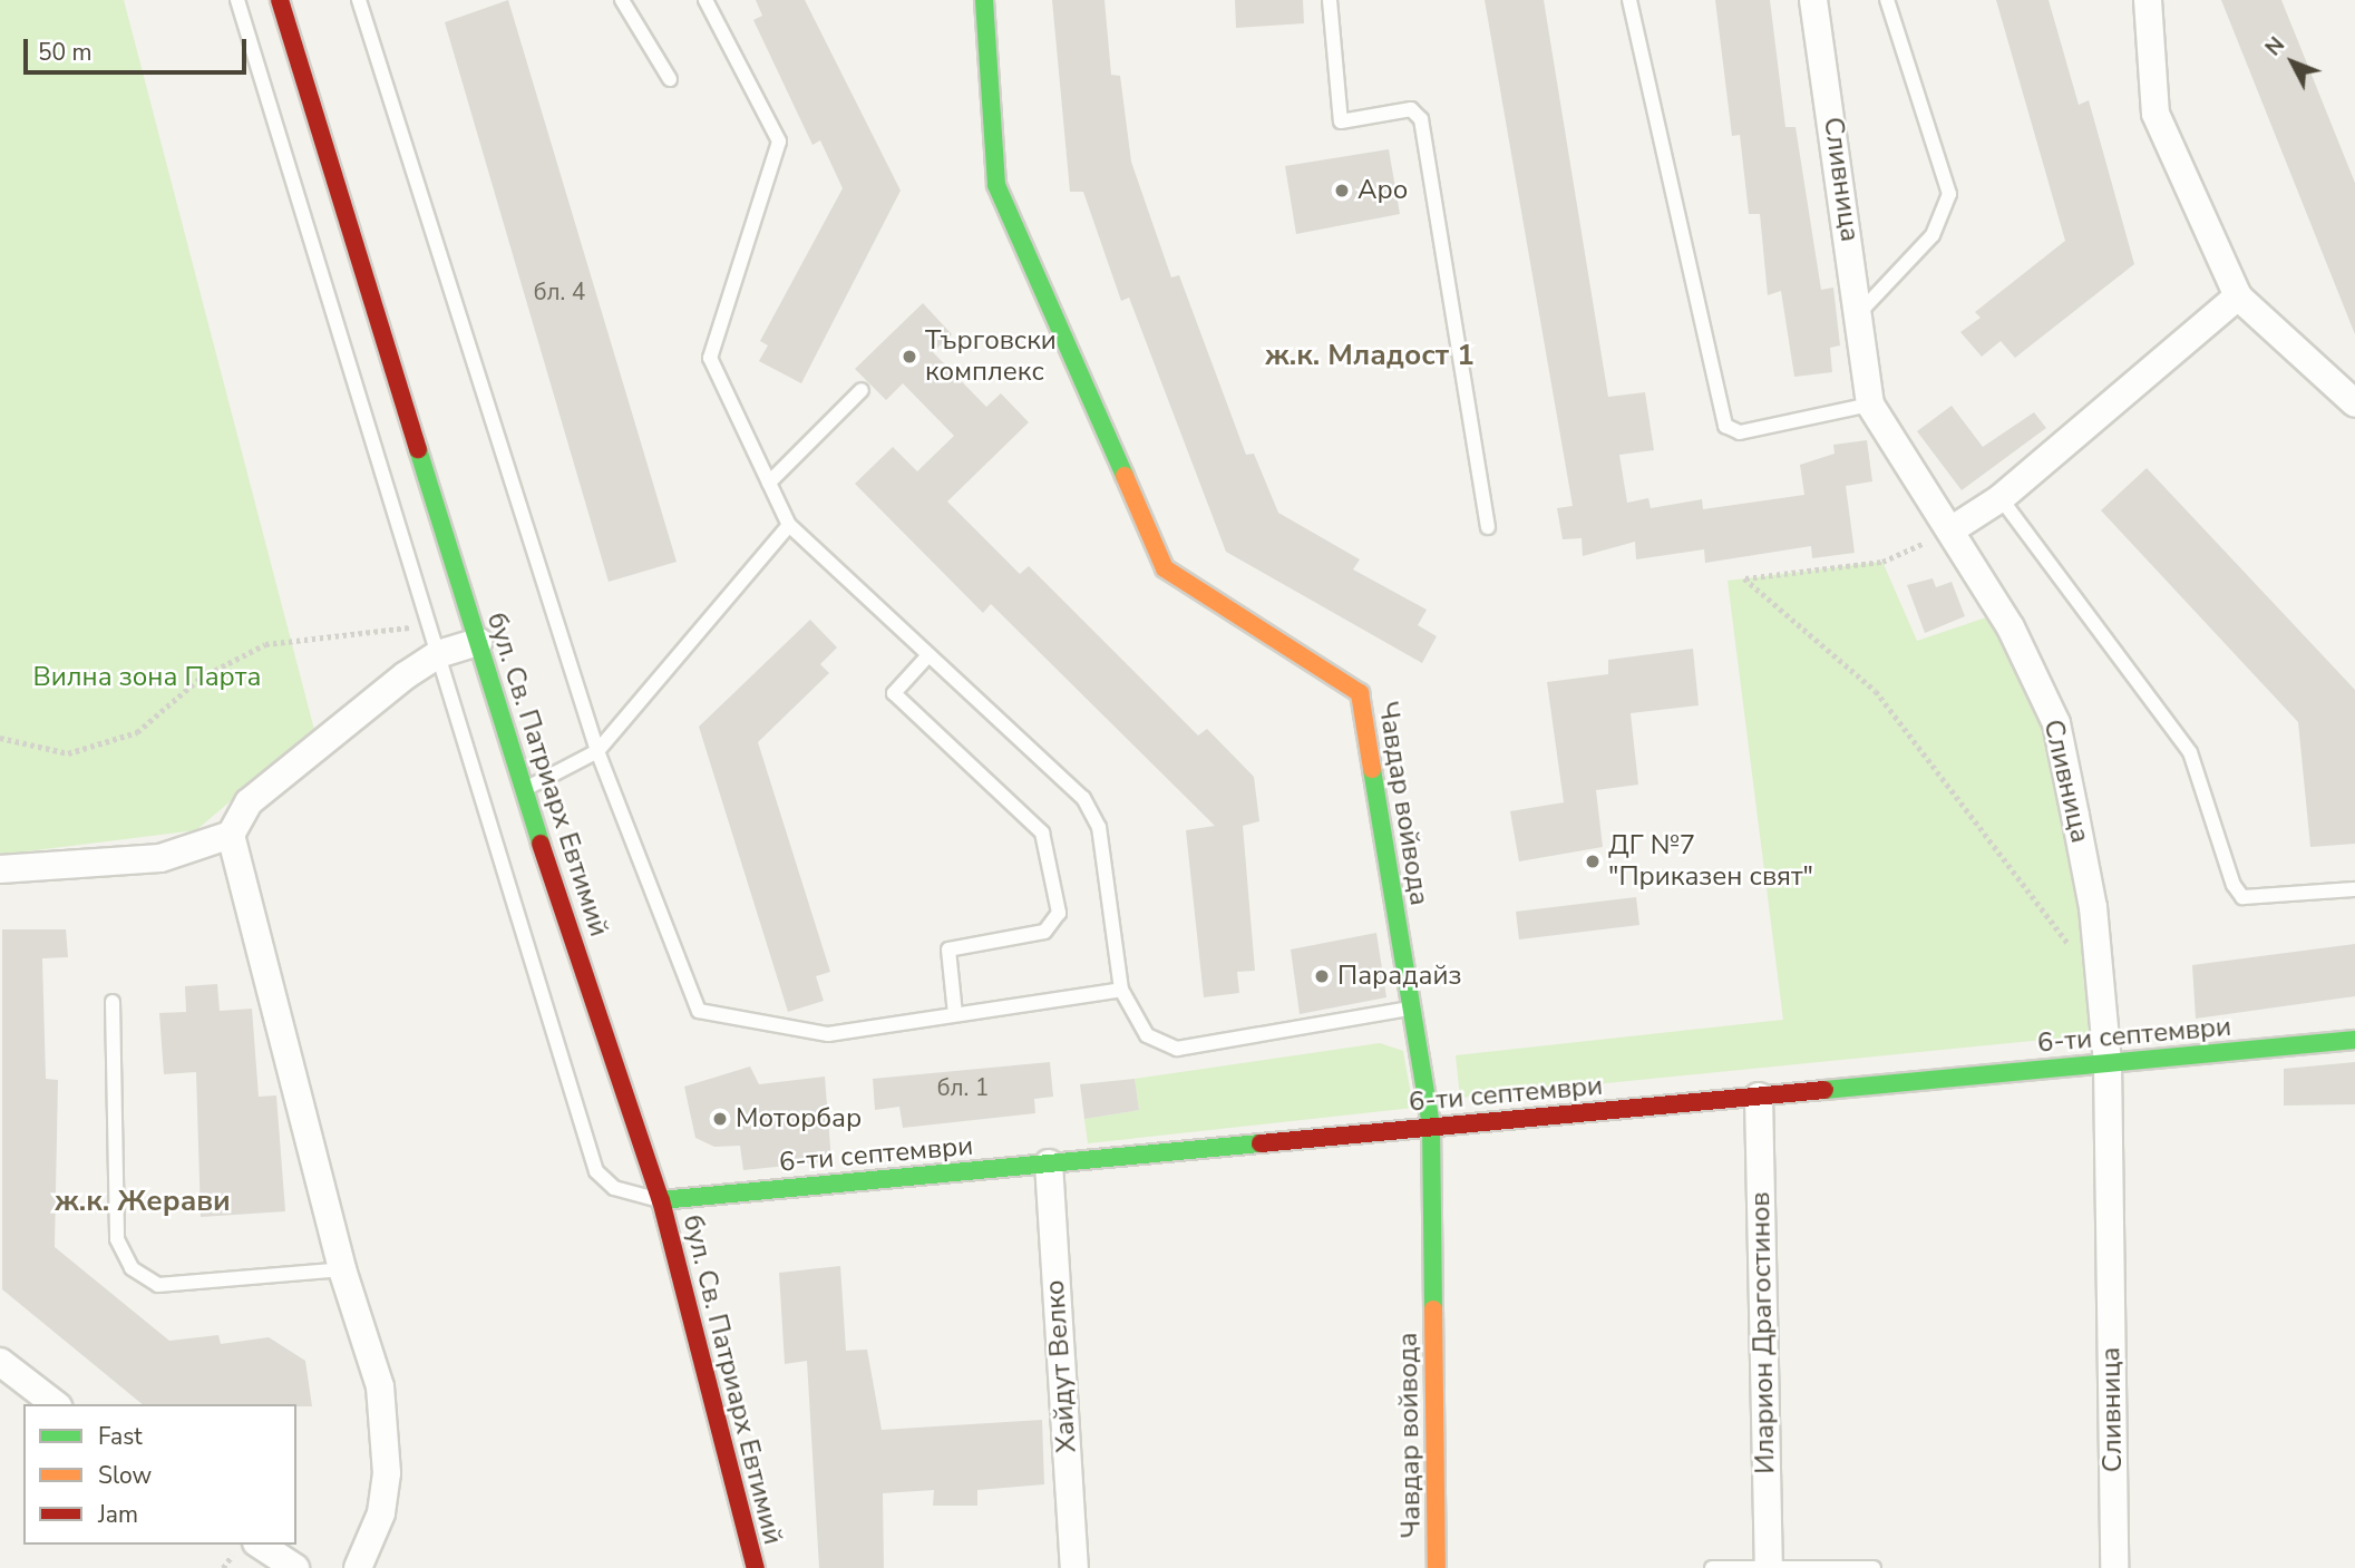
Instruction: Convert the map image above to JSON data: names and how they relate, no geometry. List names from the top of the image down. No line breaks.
{"streets":{"street":["Сливница","бул. Св. Патриарх Евтимий","Чавдар войвода","6-ти септември","Иларион Драгостинов","Хайдут Велко"]},"crossings":[["Сливница","6-ти септември"],["бул. Св. Патриарх Евтимий","6-ти септември"],["Чавдар войвода","6-ти септември"],["6-ти септември","Иларион Драгостинов"],["6-ти септември","Хайдут Велко"]],"districts":["ж.к. Младост 1","ж.к. Жерави"],"parks":["Вилна зона Парта"],"places":["Аро","Търговски комплекс","ДГ №7 \"Приказен свят\"","Парадайз","Моторбар"],"house_numbers":["бл. 4","бл. 1"],"legend":["Fast","Slow","Jam"],"scale_bar":"50 m","north":"top left"}
